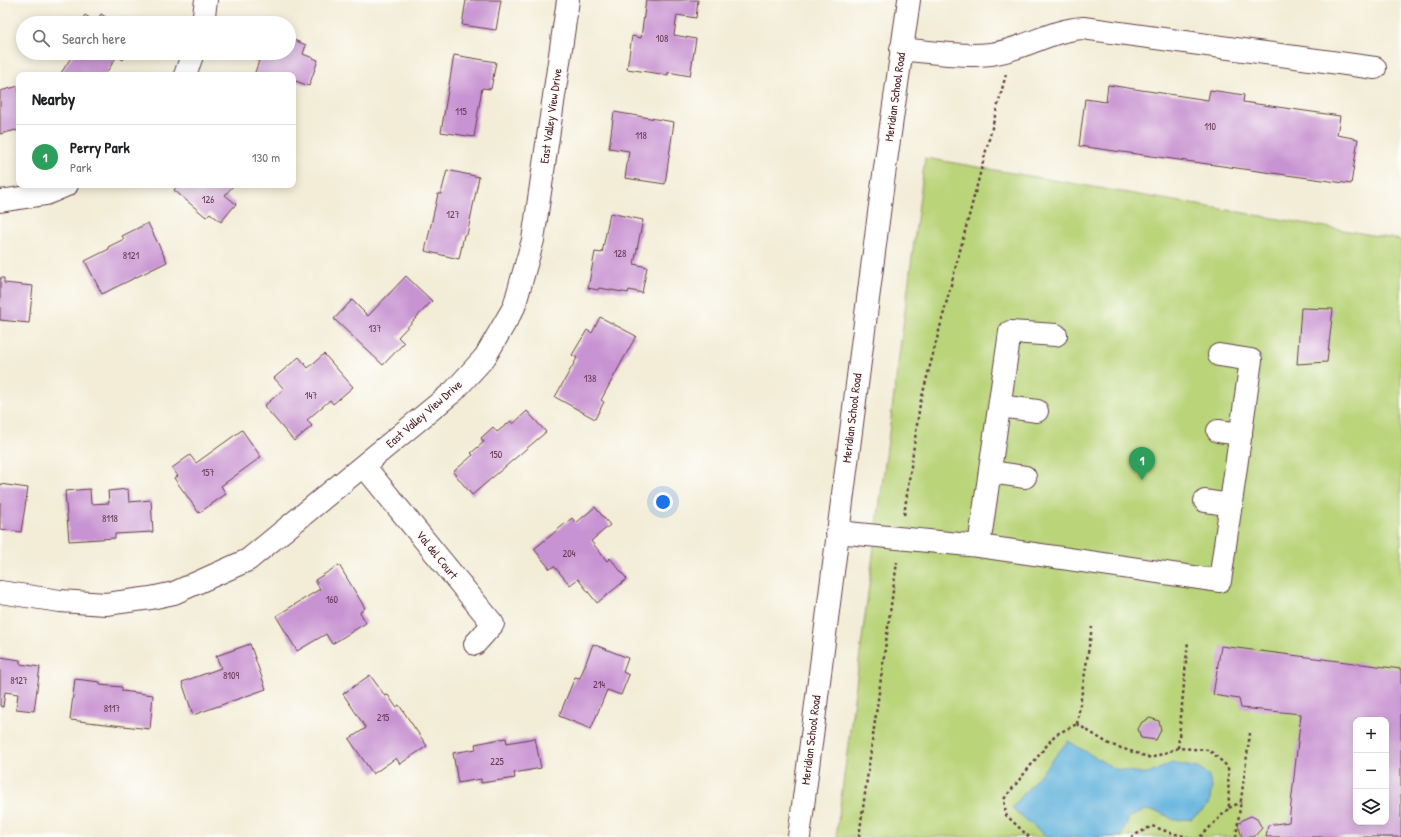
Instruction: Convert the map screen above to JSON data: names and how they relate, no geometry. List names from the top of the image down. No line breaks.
{"streets":{"street":["Meridian School Road","East Valley View Drive","Val del Court"]},"crossings":[["East Valley View Drive","Val del Court"]],"house_numbers":["108","115","110","118","126","127","128","8121","137","138","147","150","157","8118","204","160","8109","8127","214","8117","215","225"],"page":{"search":"Search here","heading":"Nearby","list":[{"mark":"1","name":"Perry Park","note":"Park","value":"130 m"}],"pins":"1","map_buttons":["+","−"]}}
